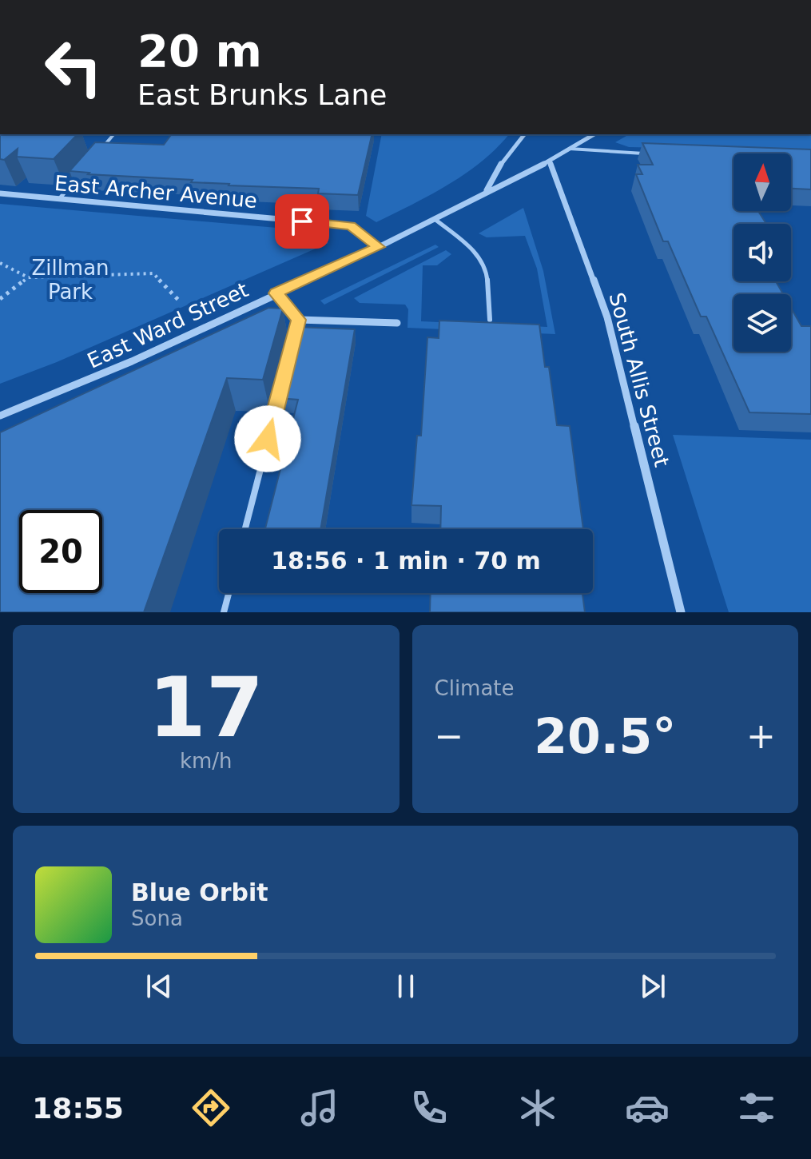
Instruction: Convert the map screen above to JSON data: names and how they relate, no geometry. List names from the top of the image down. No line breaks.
{"streets":{"street":["East Archer Avenue","East Ward Street","South Allis Street"]},"crossings":[["East Archer Avenue","East Ward Street"],["East Ward Street","South Allis Street"]],"parks":["Zillman Park"],"north":"top","page":{"turn":["20 m","East Brunks Lane"],"limit":"20","trip":"18:56 · 1 min · 70 m","tile":[["17","km/h"],"Climate"],"heat":["−","20.5°","+"],"song":["Blue Orbit","Sona"],"tabs":"18:55"}}
